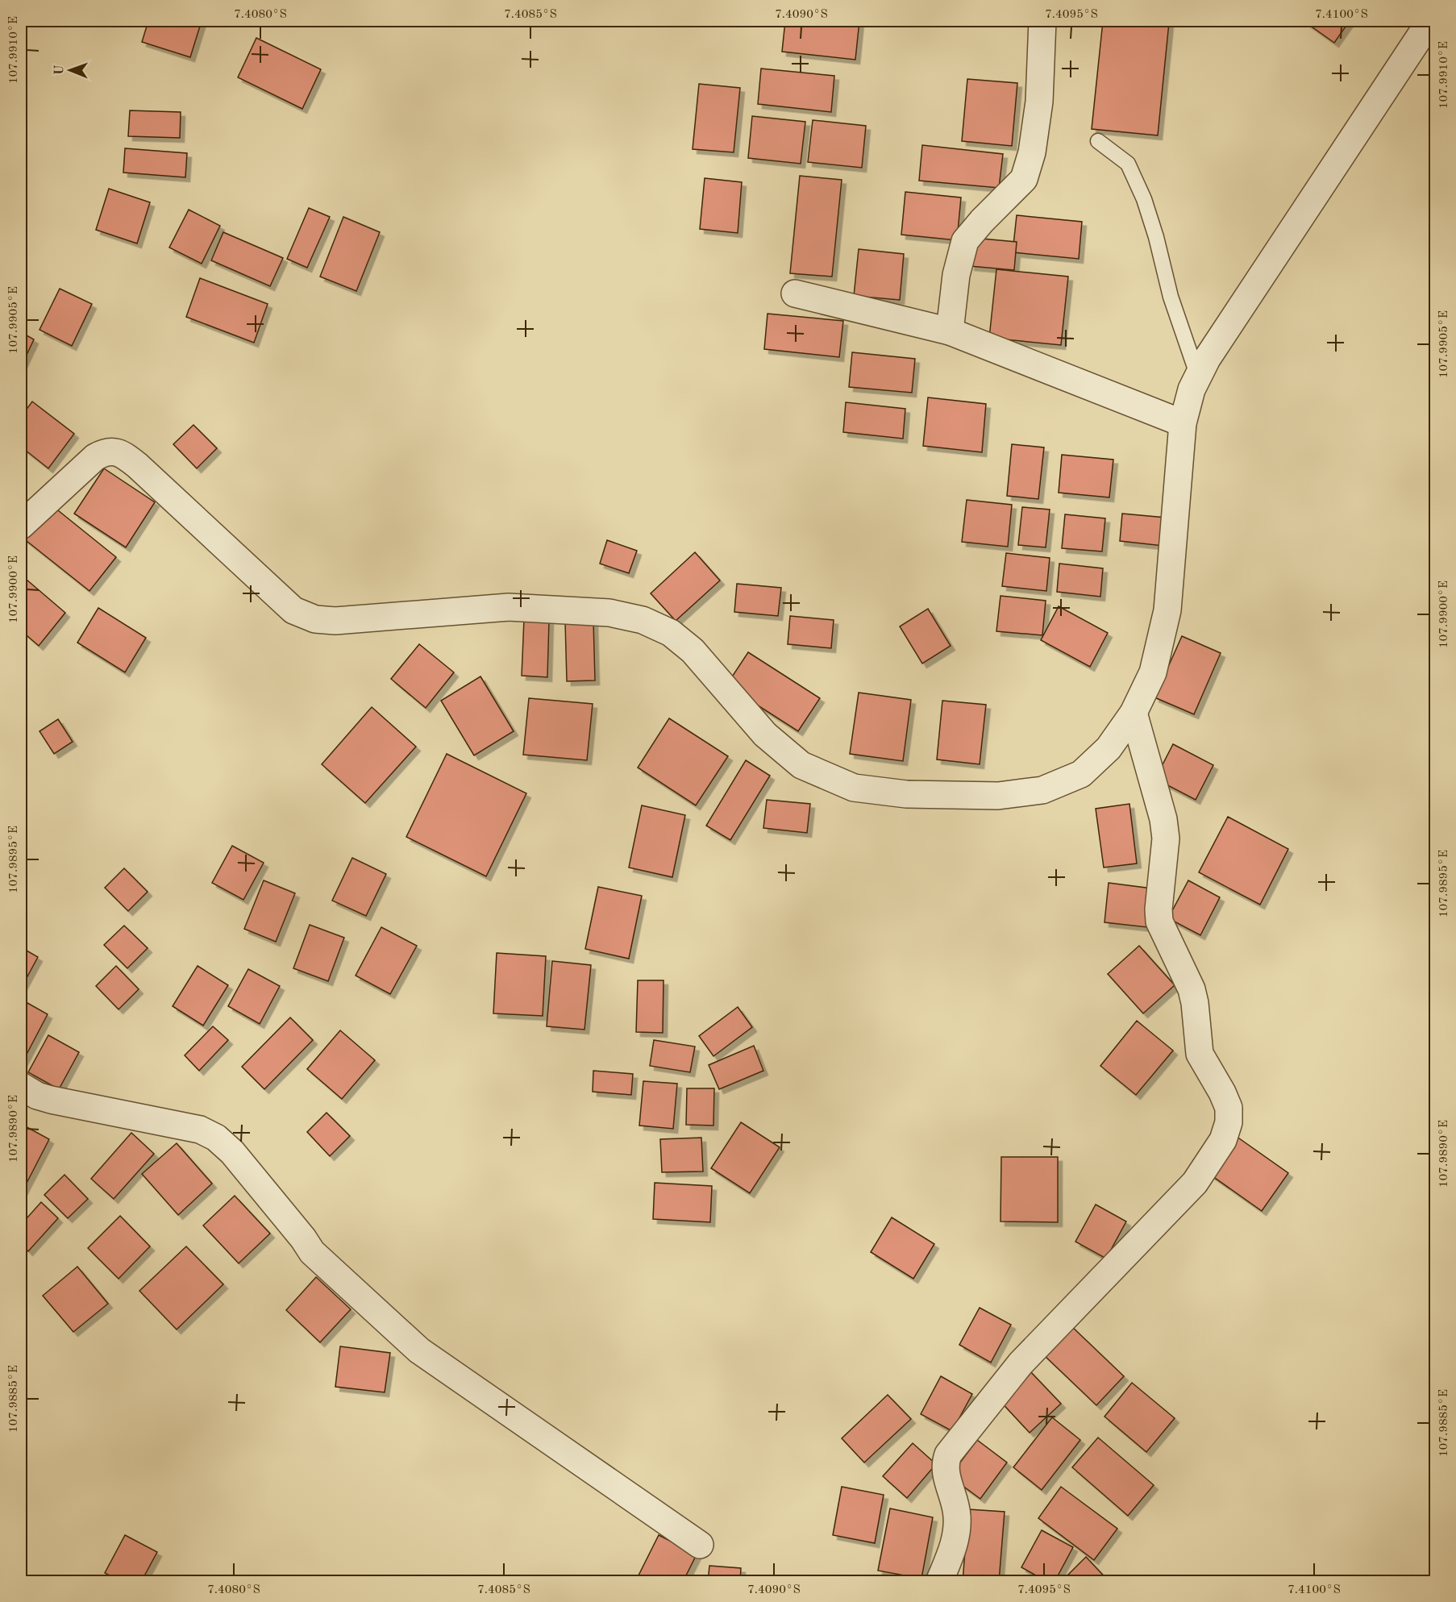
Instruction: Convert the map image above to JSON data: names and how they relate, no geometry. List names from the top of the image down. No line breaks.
{"north":"left","coordinates":["7.4080°S","7.4085°S","7.4090°S","7.4095°S","7.4100°S","107.9910°E","107.9905°E","107.9900°E","107.9895°E","107.9890°E","107.9885°E"]}
